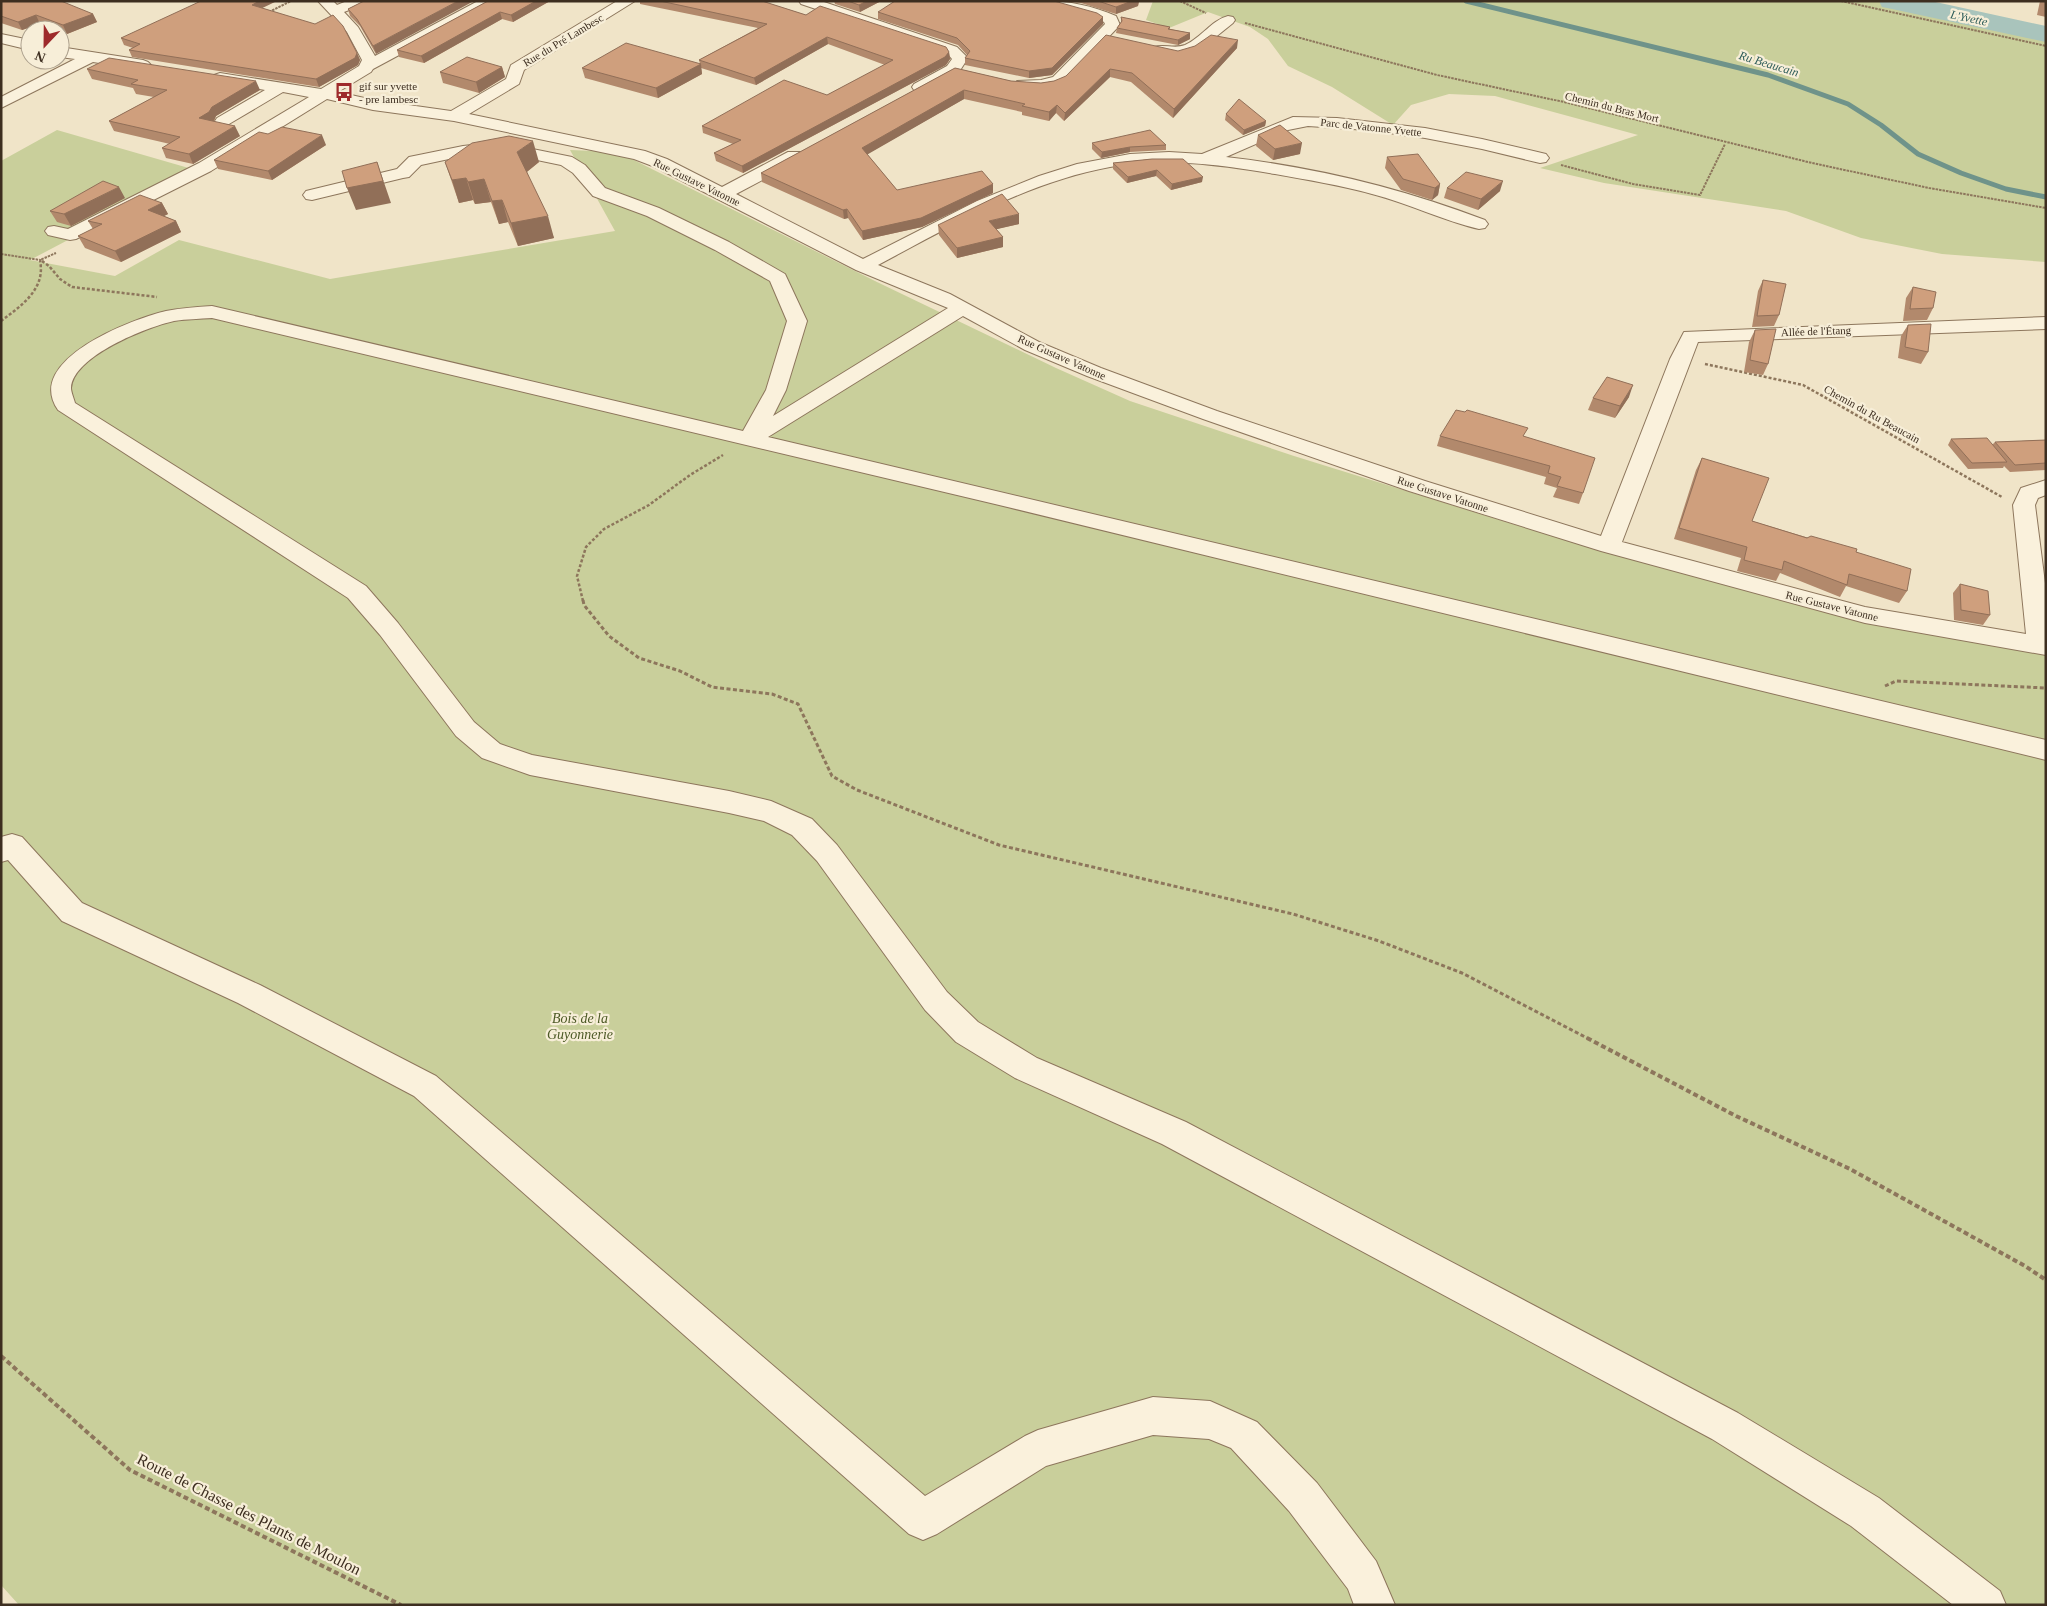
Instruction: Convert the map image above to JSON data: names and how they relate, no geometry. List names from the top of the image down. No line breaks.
{"streets":{"street":["Rue du Pré Lambesc","Parc de Vatonne Yvette","Rue Gustave Vatonne","Allée de l'Étang"],"path":["Chemin du Bras Mort","Chemin du Ru Beaucain","Route de Chasse des Plants de Moulon"]},"crossings":[["Rue du Pré Lambesc","Rue Gustave Vatonne"],["Parc de Vatonne Yvette","Rue Gustave Vatonne"],["Rue Gustave Vatonne","Allée de l'Étang"],["Allée de l'Étang","Chemin du Ru Beaucain"]],"water":["L'Yvette","Ru Beaucain"],"parks":["Bois de la Guyonnerie"],"places":{"bus stop":["gif sur yvette - pre lambesc"]},"north":"bottom"}
